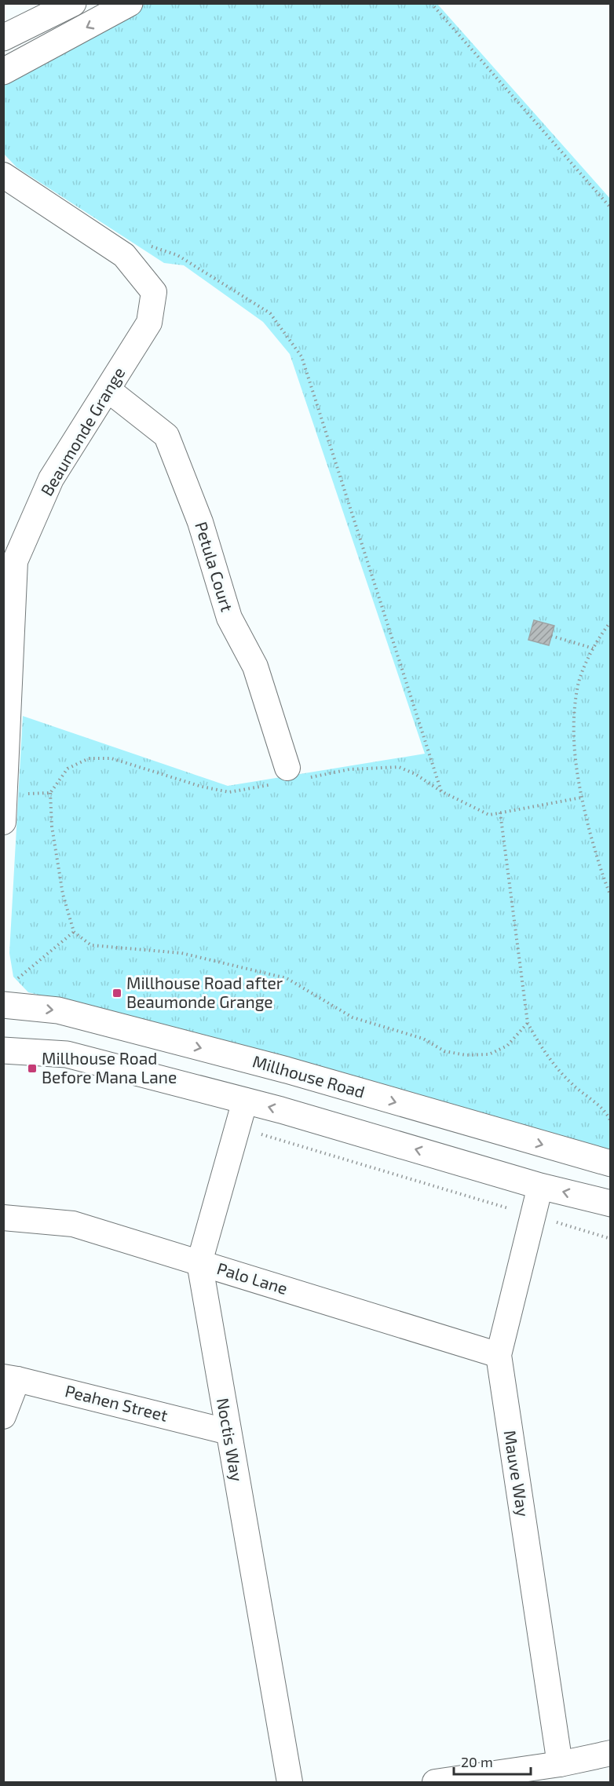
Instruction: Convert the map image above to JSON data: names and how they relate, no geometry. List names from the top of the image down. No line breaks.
{"streets":{"main road":["Millhouse Road"],"street":["Beaumonde Grange","Petula Court","Palo Lane","Peahen Street","Noctis Way","Mauve Way"]},"crossings":[["Beaumonde Grange","Petula Court"],["Palo Lane","Noctis Way"],["Palo Lane","Mauve Way"],["Peahen Street","Noctis Way"]],"places":{"transit":["Millhouse Road after Beaumonde Grange","Millhouse Road Before Mana Lane"]},"scale_bar":"20 m"}
